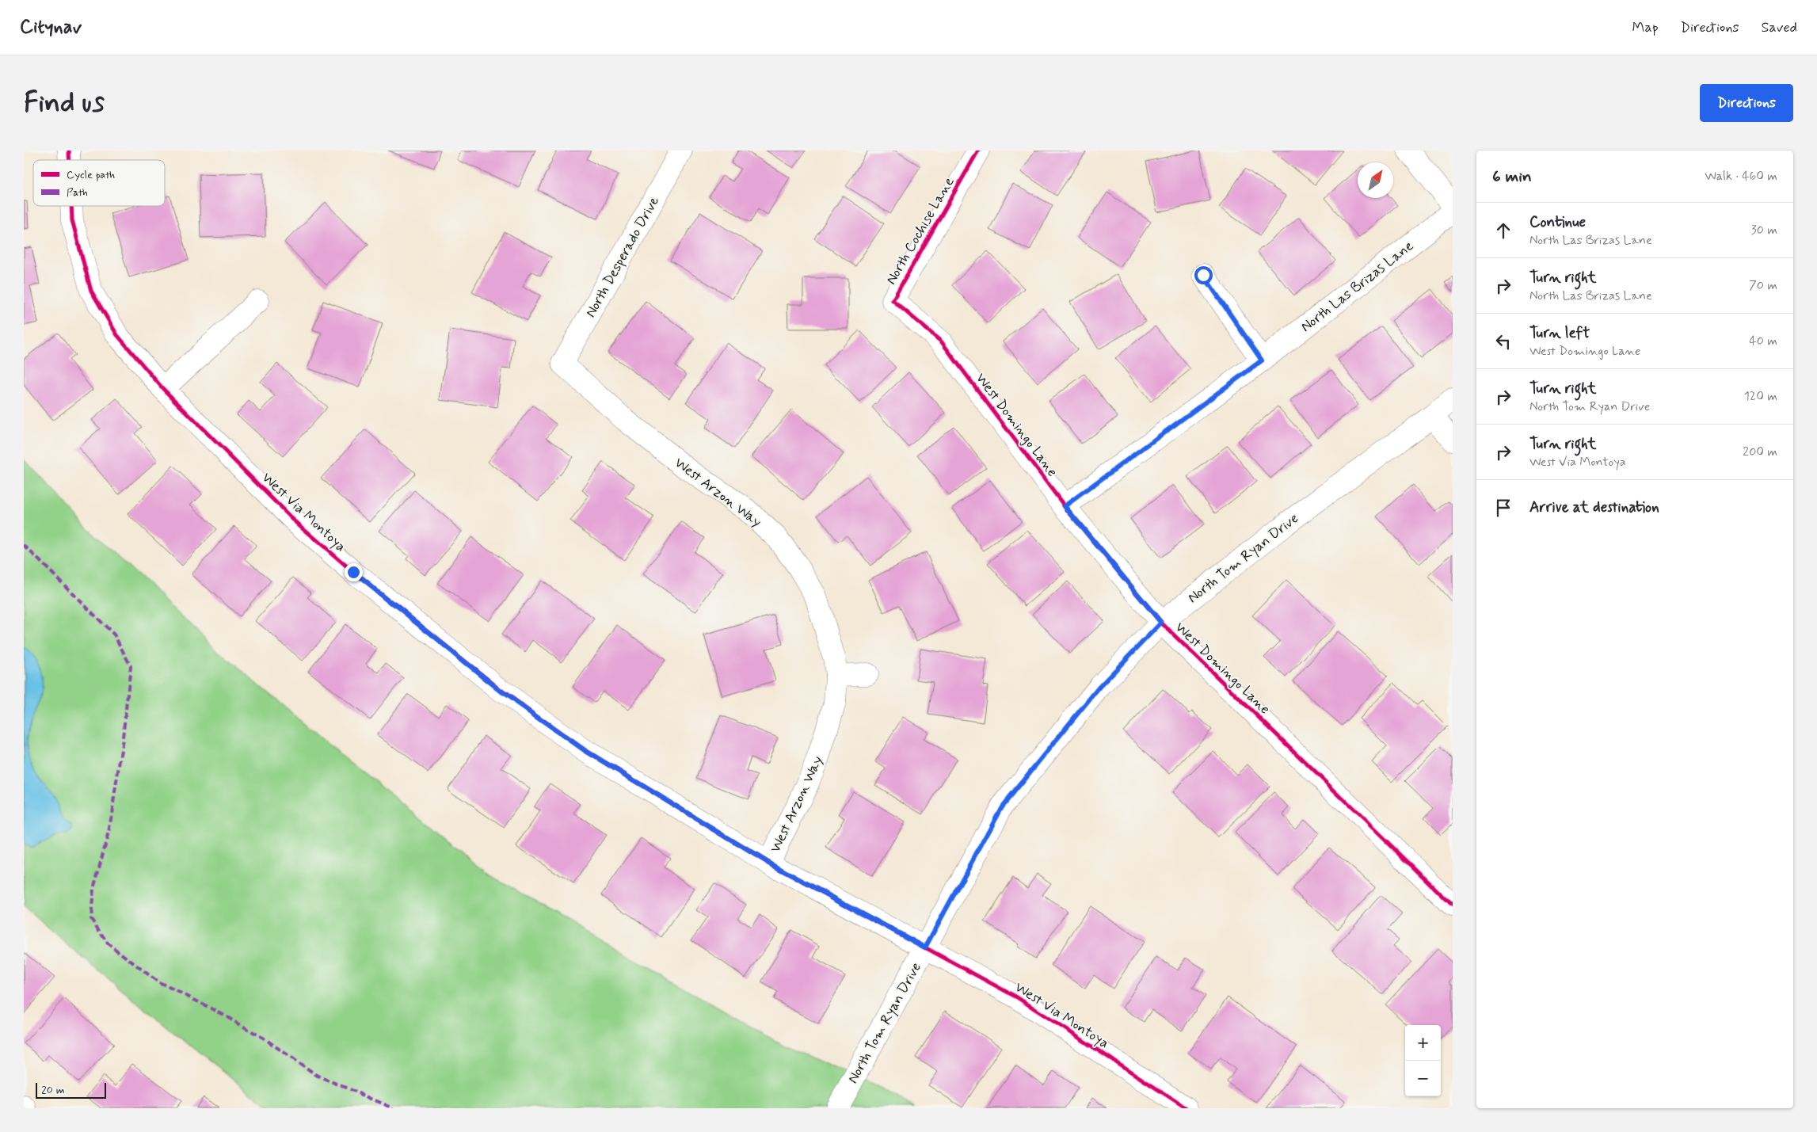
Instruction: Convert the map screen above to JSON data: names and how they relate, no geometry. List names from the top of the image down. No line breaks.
{"streets":{"street":["North Cochise Lane","North Desperado Drive","North Las Brizas Lane","West Domingo Lane","West Arzon Way","West Via Montoya","North Tom Ryan Drive"]},"crossings":[["North Cochise Lane","West Domingo Lane"],["North Desperado Drive","West Arzon Way"],["North Las Brizas Lane","West Domingo Lane"],["West Domingo Lane","North Tom Ryan Drive"],["West Arzon Way","West Via Montoya"],["West Via Montoya","North Tom Ryan Drive"]],"legend":["Cycle path","Path"],"scale_bar":"20 m","north":"top right","page":{"header":"Citynav","nav":["Map","Directions","Saved"],"buttons":"Directions","title":"Find us","heading":["6 min","Walk · 460 m"],"list":[["Continue","North Las Brizas Lane","30 m"],["Turn right","North Las Brizas Lane","70 m"],["Turn left","West Domingo Lane","40 m"],["Turn right","North Tom Ryan Drive","120 m"],["Turn right","West Via Montoya","200 m"],"Arrive at destination"],"map_buttons":["+","−"],"scale":"20 m"}}
